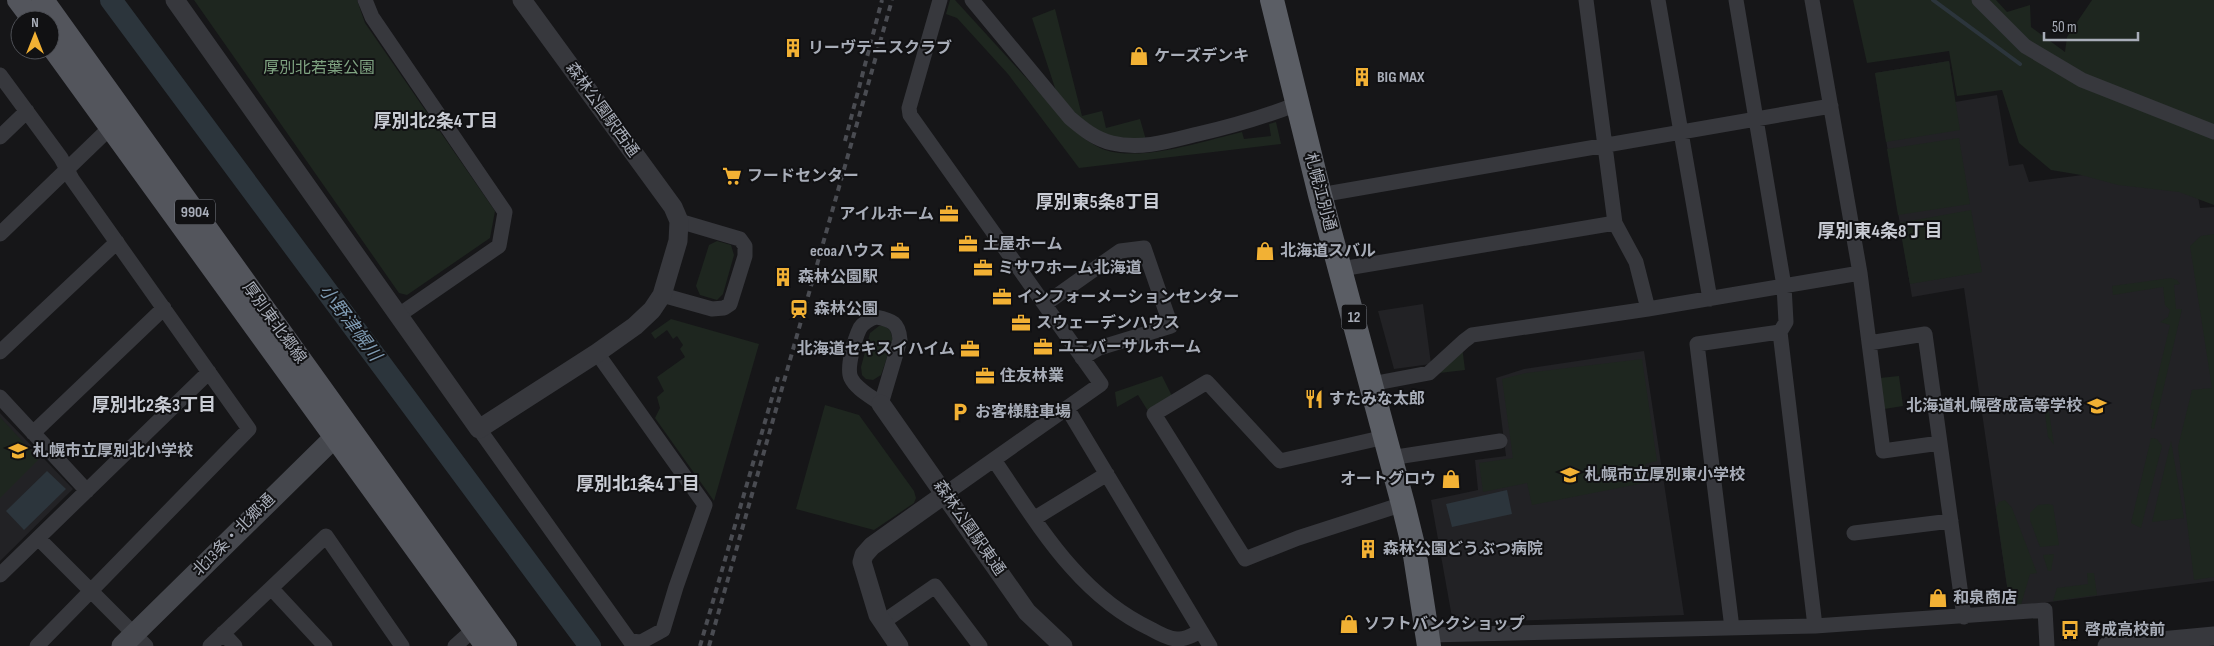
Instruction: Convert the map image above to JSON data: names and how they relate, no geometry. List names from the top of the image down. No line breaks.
{"streets":{"highway":["札幌江別通","12"],"main road":["9904","厚別東北郷線","北13条・北郷通"],"street":["森林公園駅西通","森林公園駅東通"]},"crossings":[["厚別東北郷線","北13条・北郷通"]],"districts":["厚別北2条4丁目","厚別東5条8丁目","厚別東4条8丁目","厚別北2条3丁目","厚別北1条4丁目"],"water":["小野津幌川"],"parks":["厚別北若葉公園"],"places":{"building":["リーヴテニスクラブ","BIG MAX","森林公園駅","森林公園どうぶつ病院"],"shop":["ケーズデンキ","北海道スバル","オートグロウ","和泉商店","ソフトバンクショップ"],"supermarket":["フードセンター"],"office":["アイルホーム","土屋ホーム","ecoaハウス","ミサワホーム北海道","インフォーメーションセンター","スウェーデンハウス","ユニバーサルホーム","北海道セキスイハイム","住友林業"],"station":["森林公園"],"restaurant":["すたみな太郎"],"school or university":["北海道札幌啓成高等学校","札幌市立厚別北小学校","札幌市立厚別東小学校"],"parking":["お客様駐車場"],"bus stop":["啓成高校前"]},"scale_bar":"50 m","north":"top"}
